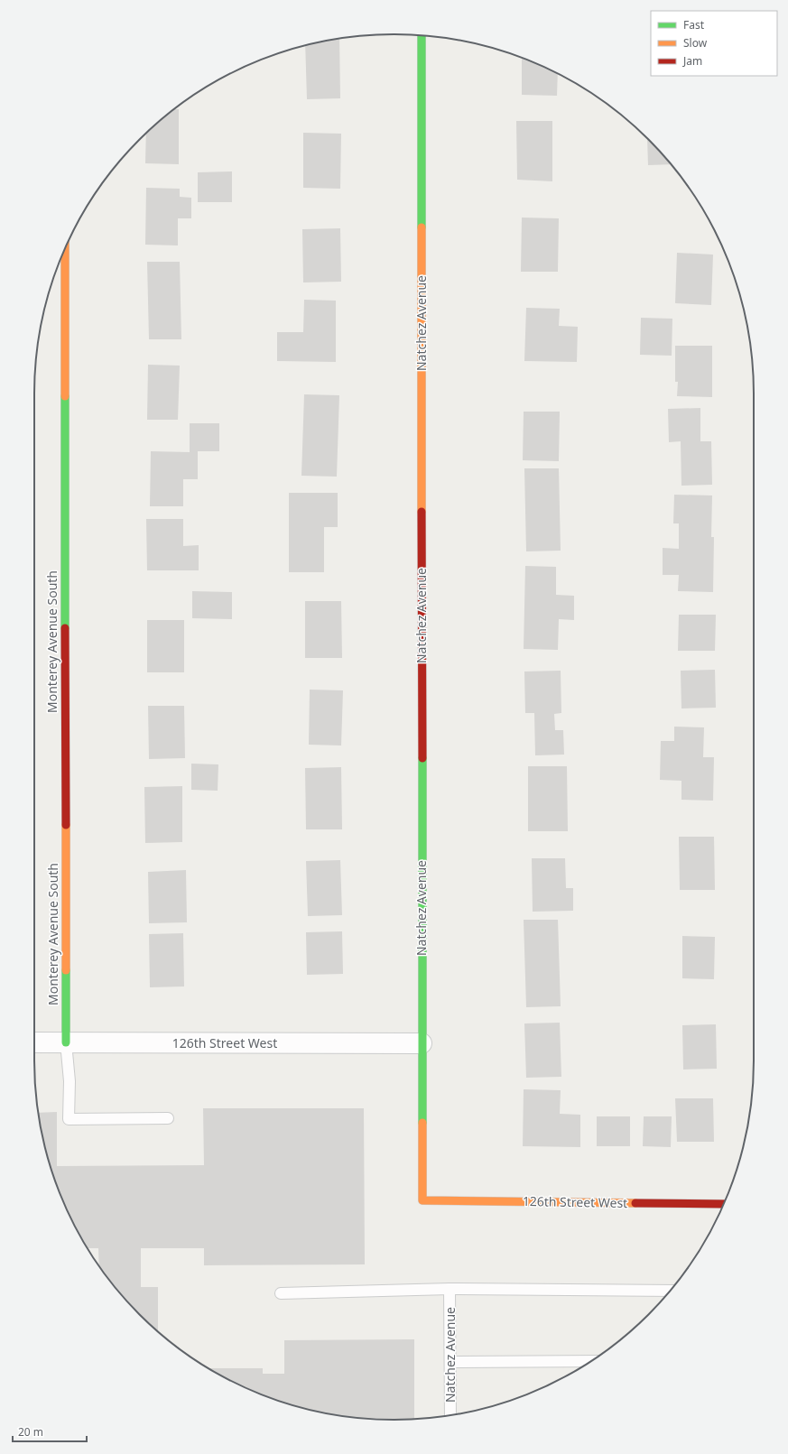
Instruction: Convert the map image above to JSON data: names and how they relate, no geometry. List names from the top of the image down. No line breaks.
{"streets":{"street":["Natchez Avenue","Monterey Avenue South","126th Street West"]},"crossings":[["Natchez Avenue","126th Street West"],["Monterey Avenue South","126th Street West"]],"legend":["Fast","Slow","Jam"],"scale_bar":"20 m"}
